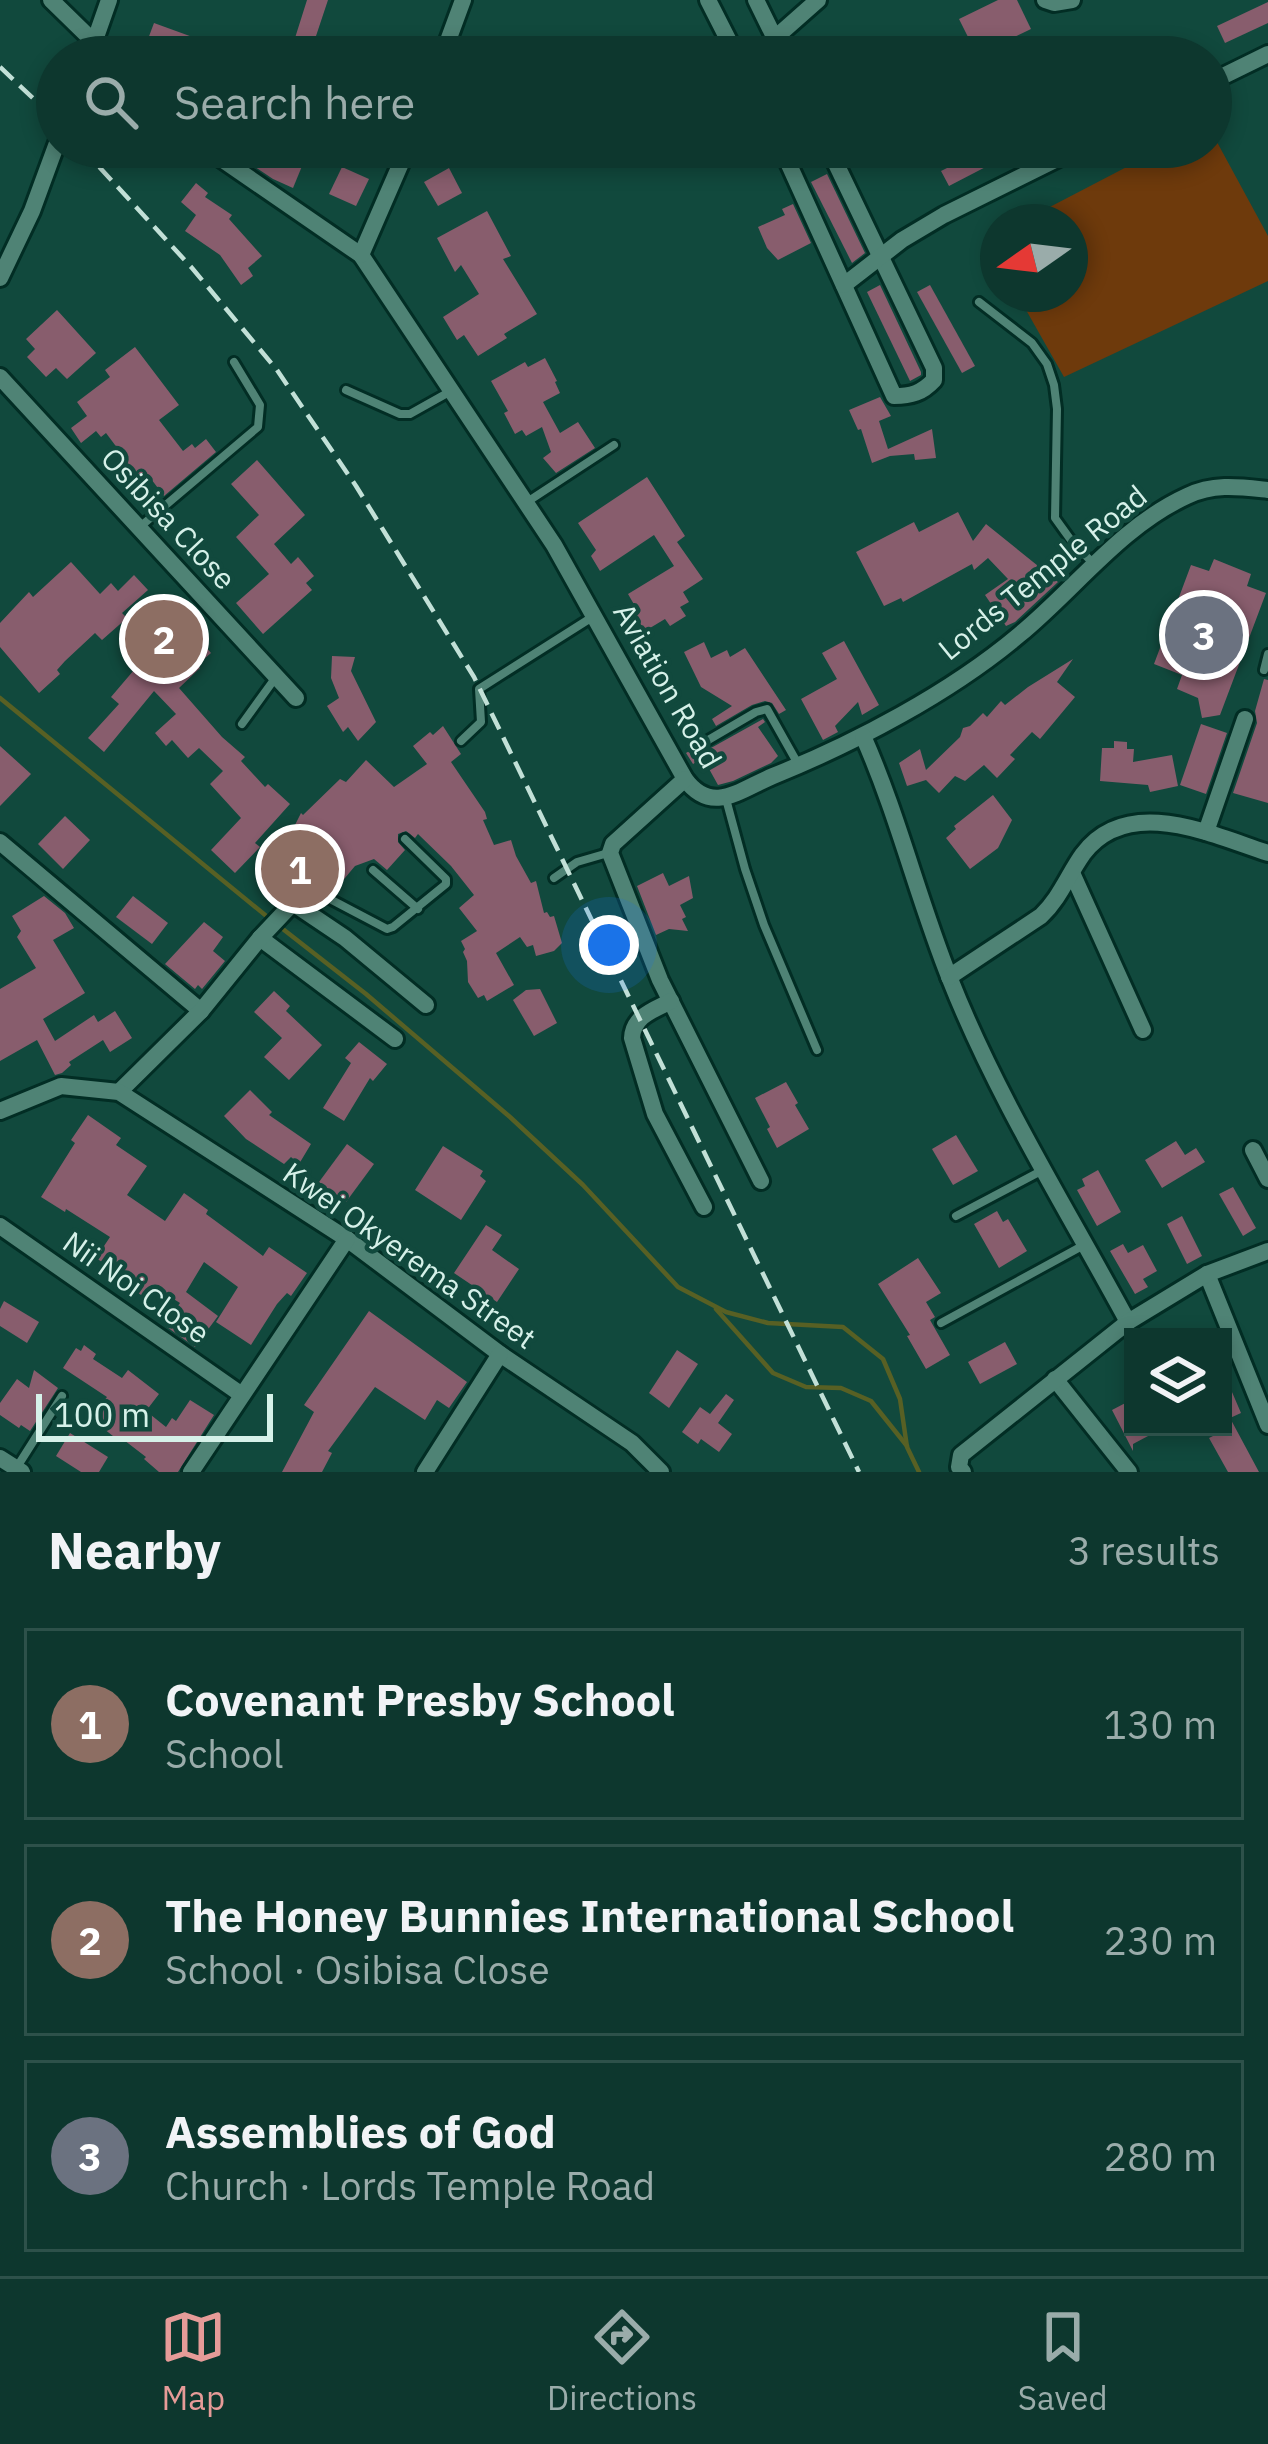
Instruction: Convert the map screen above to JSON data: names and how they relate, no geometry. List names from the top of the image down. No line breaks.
{"streets":{"street":["Osibisa Close","Lords Temple Road","Aviation Road","Kwei Okyerema Street","Nii Noi Close"]},"crossings":[["Lords Temple Road","Aviation Road"]],"scale_bar":"100 m","north":"left","page":{"search":"Search here","pins":["3","2","1"],"scale":"100 m","heading":["Nearby","3 results"],"list":[{"mark":"1","name":"Covenant Presby School","note":"School","value":"130 m"},{"mark":"2","name":"The Honey Bunnies International School","note":"School · Osibisa Close","value":"230 m"},{"mark":"3","name":"Assemblies of God","note":"Church · Lords Temple Road","value":"280 m"}],"nav":["Map","Directions","Saved"]}}
